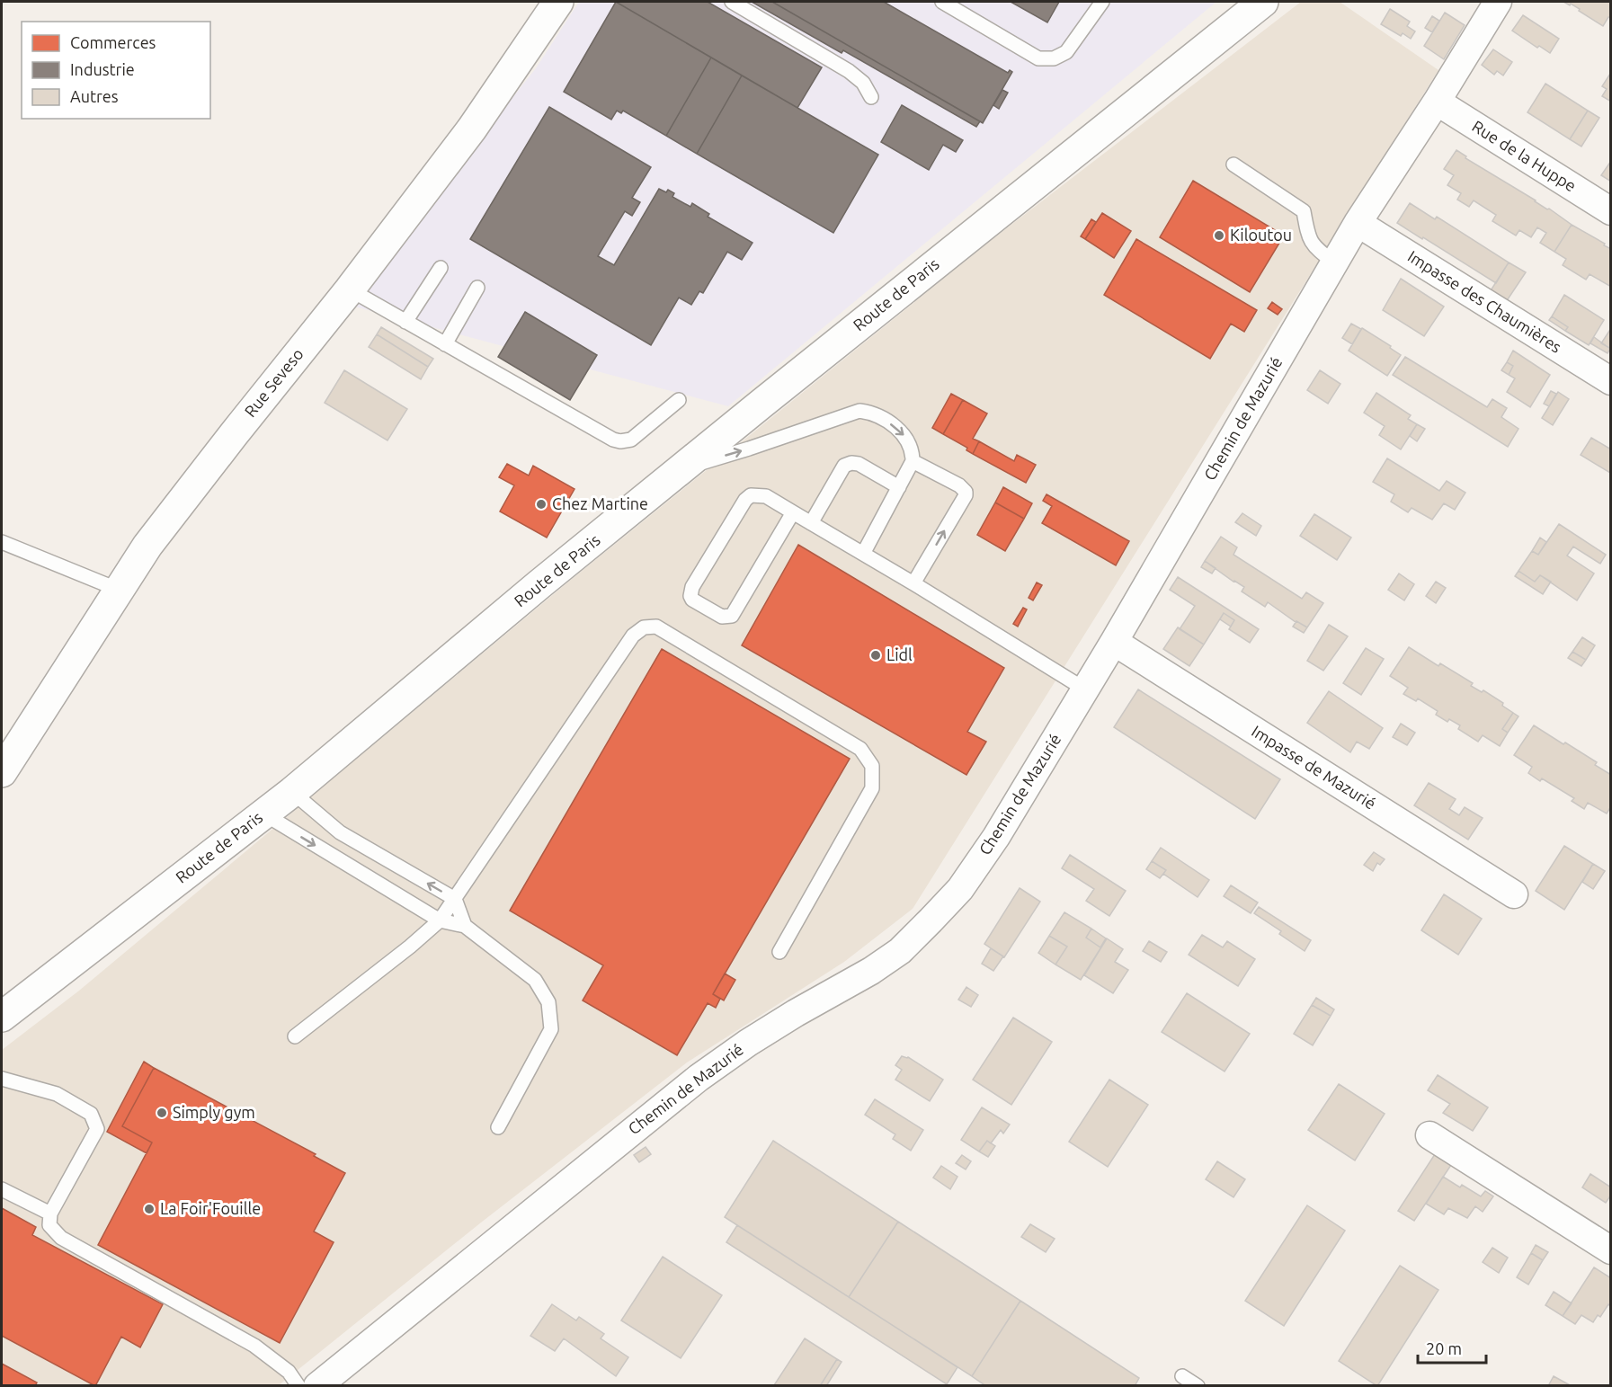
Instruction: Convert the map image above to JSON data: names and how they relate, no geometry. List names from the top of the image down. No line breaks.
{"streets":{"main road":["Route de Paris","Rue Seveso"],"street":["Rue de la Huppe","Impasse des Chaumières","Chemin de Mazurié","Impasse de Mazurié"]},"crossings":[["Rue de la Huppe","Chemin de Mazurié"],["Impasse des Chaumières","Chemin de Mazurié"],["Chemin de Mazurié","Impasse de Mazurié"]],"places":["Kiloutou","Chez Martine","Lidl","Simply gym","La Foir'Fouille"],"legend":["Commerces","Industrie","Autres"],"scale_bar":"20 m"}
